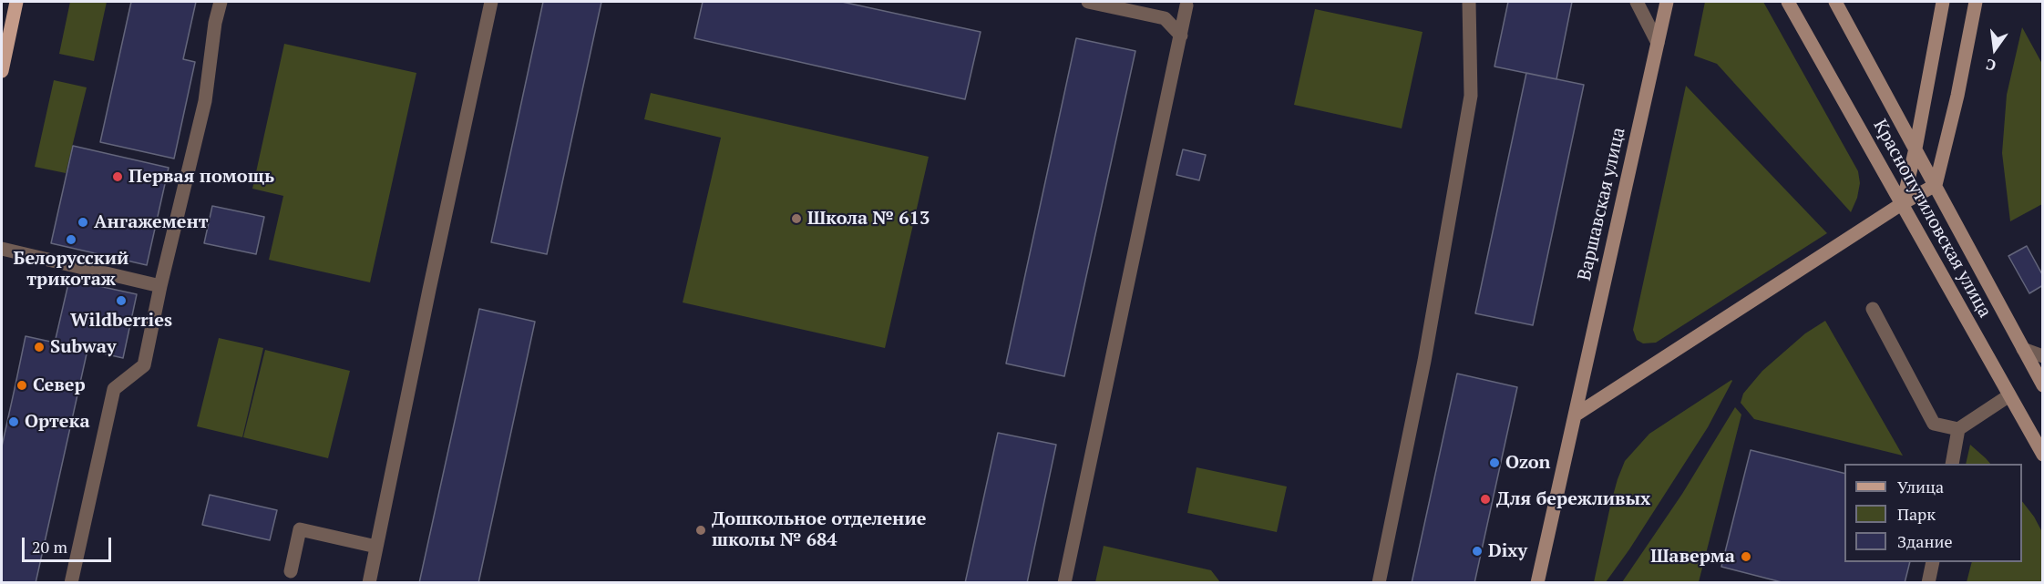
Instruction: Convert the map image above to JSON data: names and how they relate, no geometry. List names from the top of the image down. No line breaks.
{"streets":{"street":["Варшавская улица","Краснопутиловская улица"]},"places":["Первая помощь","Школа № 613","Ангажемент","Белорусский трикотаж","Wildberries","Subway","Север","Ортека","Ozon","Для бережливых","Дошкольное отделение школы № 684","Dixy","Шаверма"],"legend":["Улица","Парк","Здание"],"scale_bar":"20 m","north":"bottom"}
